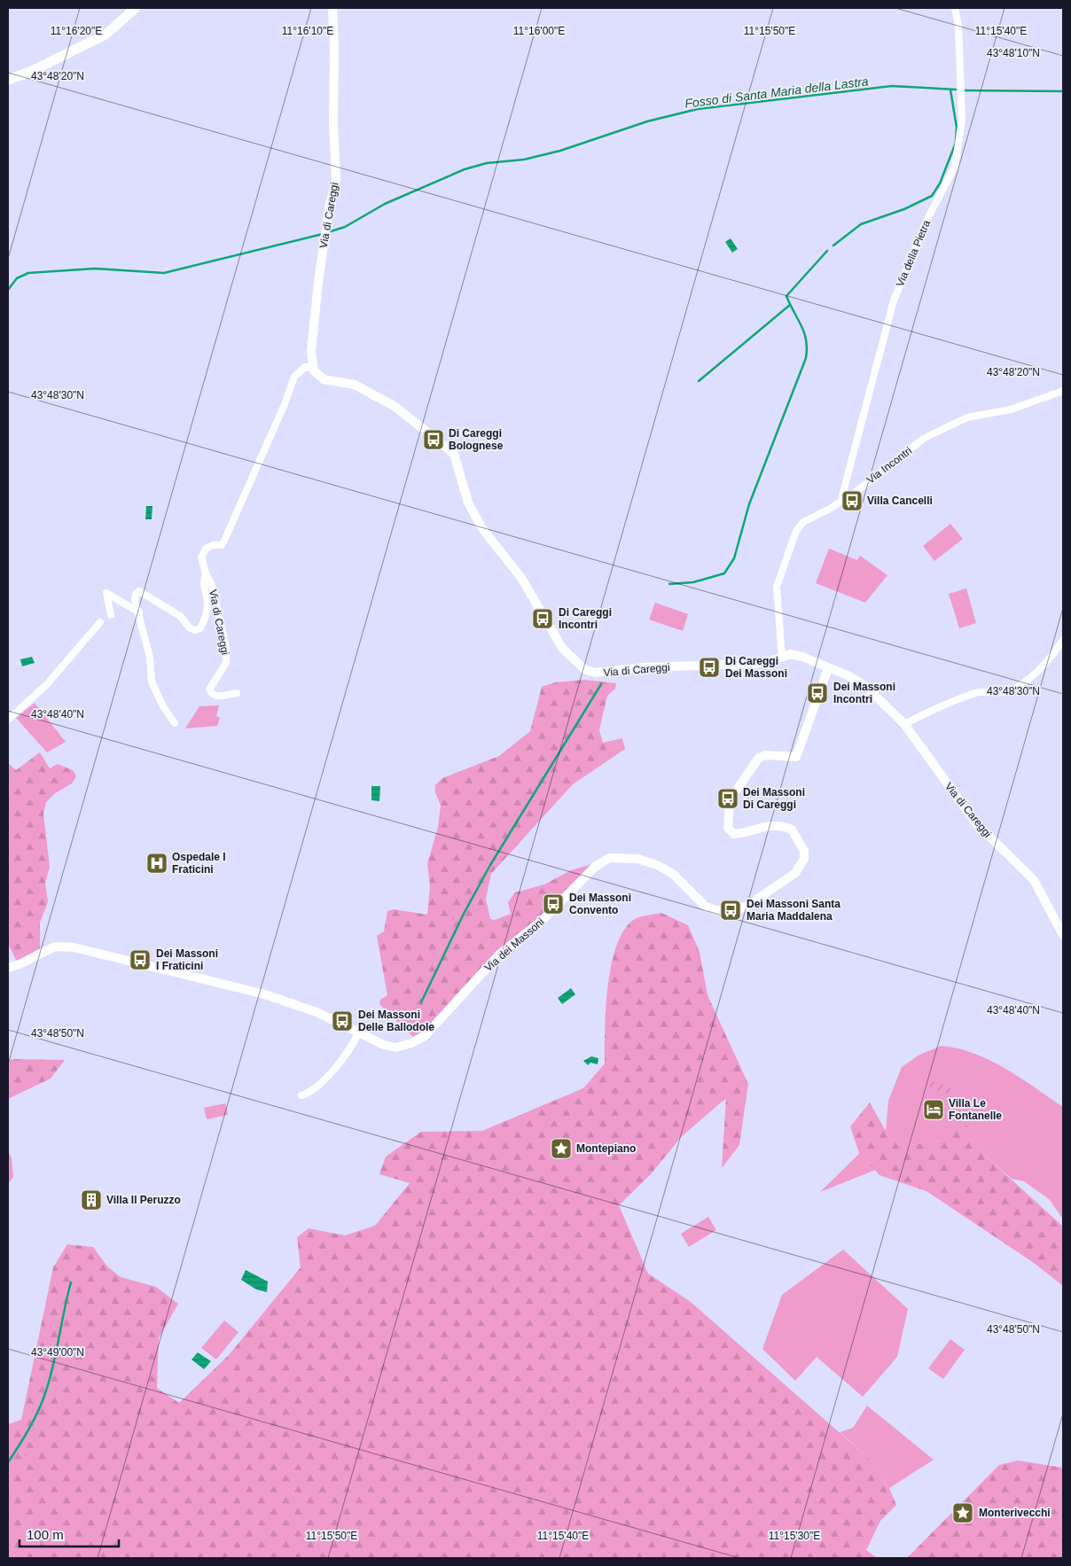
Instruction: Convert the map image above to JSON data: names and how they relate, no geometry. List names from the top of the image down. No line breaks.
{"streets":{"street":["Via di Careggi","Via della Pietra","Via Incontri","Via dei Massoni"]},"crossings":[["Via di Careggi","Via Incontri"],["Via di Careggi","Via dei Massoni"],["Via della Pietra","Via Incontri"]],"water":["Fosso di Santa Maria della Lastra"],"places":{"bus stop":["Di Careggi Bolognese","Villa Cancelli","Di Careggi Incontri","Di Careggi Dei Massoni","Dei Massoni Incontri","Dei Massoni Di Careggi","Dei Massoni Convento","Dei Massoni Santa Maria Maddalena","Dei Massoni I Fraticini","Dei Massoni Delle Ballodole"],"hospital":["Ospedale I Fraticini"],"hotel":["Villa Le Fontanelle"],"place":["Montepiano","Monterivecchi"],"building":["Villa Il Peruzzo"]},"scale_bar":"100 m","coordinates":["11°16'20\"E","11°16'10\"E","11°16'00\"E","11°15'50\"E","11°15'40\"E","43°48'10\"N","43°48'20\"N","43°48'30\"N","43°48'40\"N","43°48'50\"N","43°49'00\"N","11°15'30\"E"]}
